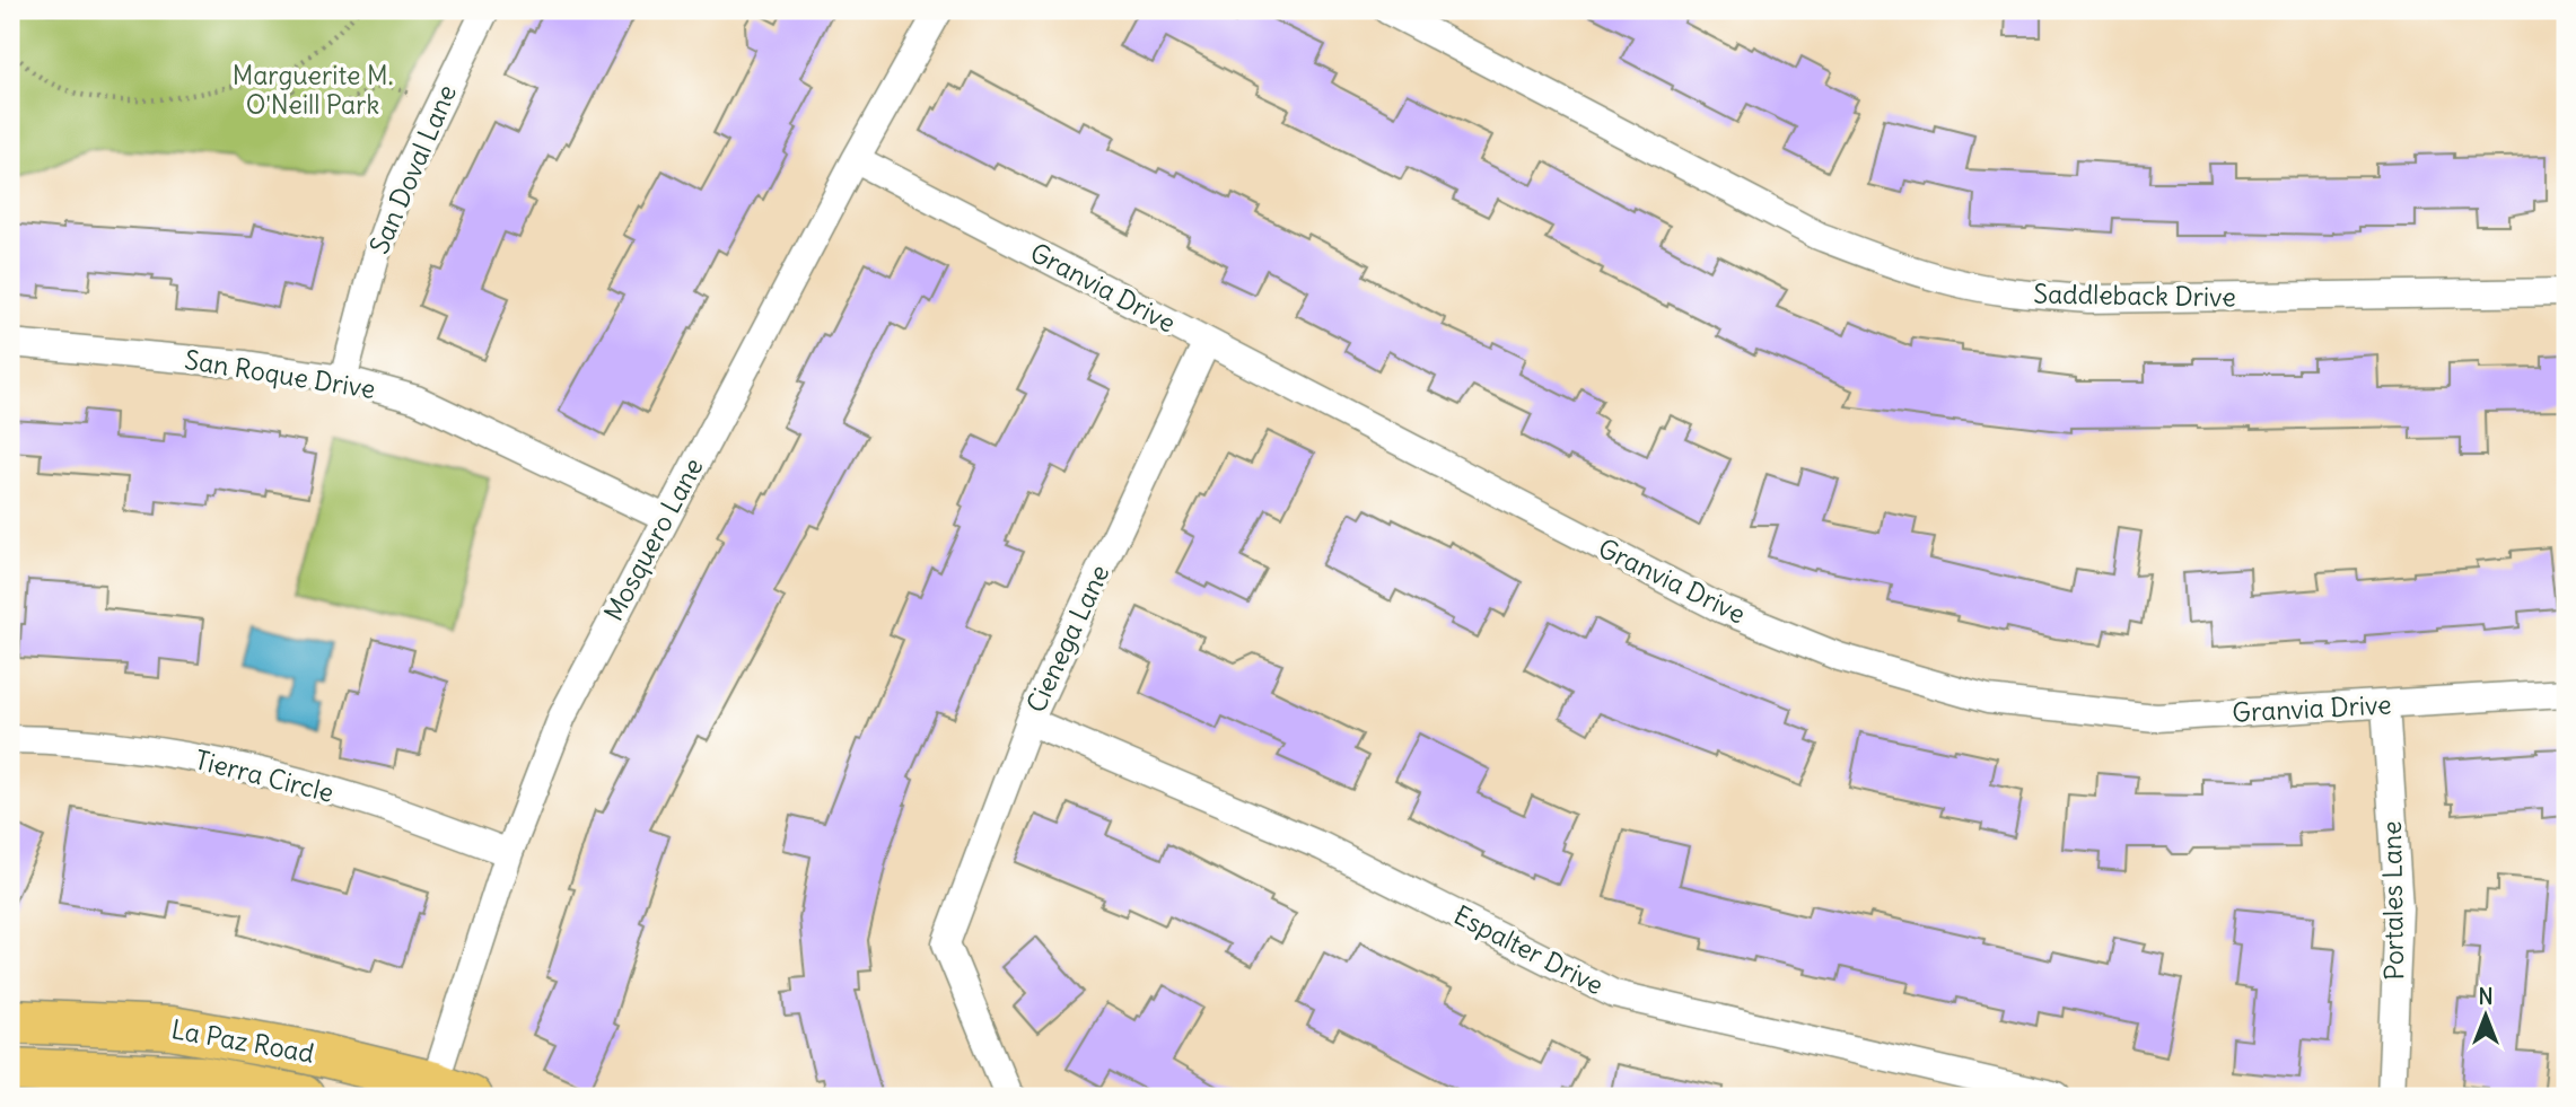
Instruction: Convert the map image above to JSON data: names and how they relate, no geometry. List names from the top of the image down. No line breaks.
{"streets":{"main road":["La Paz Road"],"street":["San Doval Lane","Granvia Drive","Saddleback Drive","San Roque Drive","Mosquero Lane","Cienega Lane","Tierra Circle","Portales Lane","Espalter Drive"]},"crossings":[["San Doval Lane","San Roque Drive"],["Granvia Drive","Mosquero Lane"],["Granvia Drive","Cienega Lane"],["Granvia Drive","Portales Lane"],["San Roque Drive","Mosquero Lane"],["Mosquero Lane","Tierra Circle"],["Mosquero Lane","La Paz Road"],["Cienega Lane","Espalter Drive"]],"parks":["Marguerite M. O'Neill Park"],"north":"top"}
